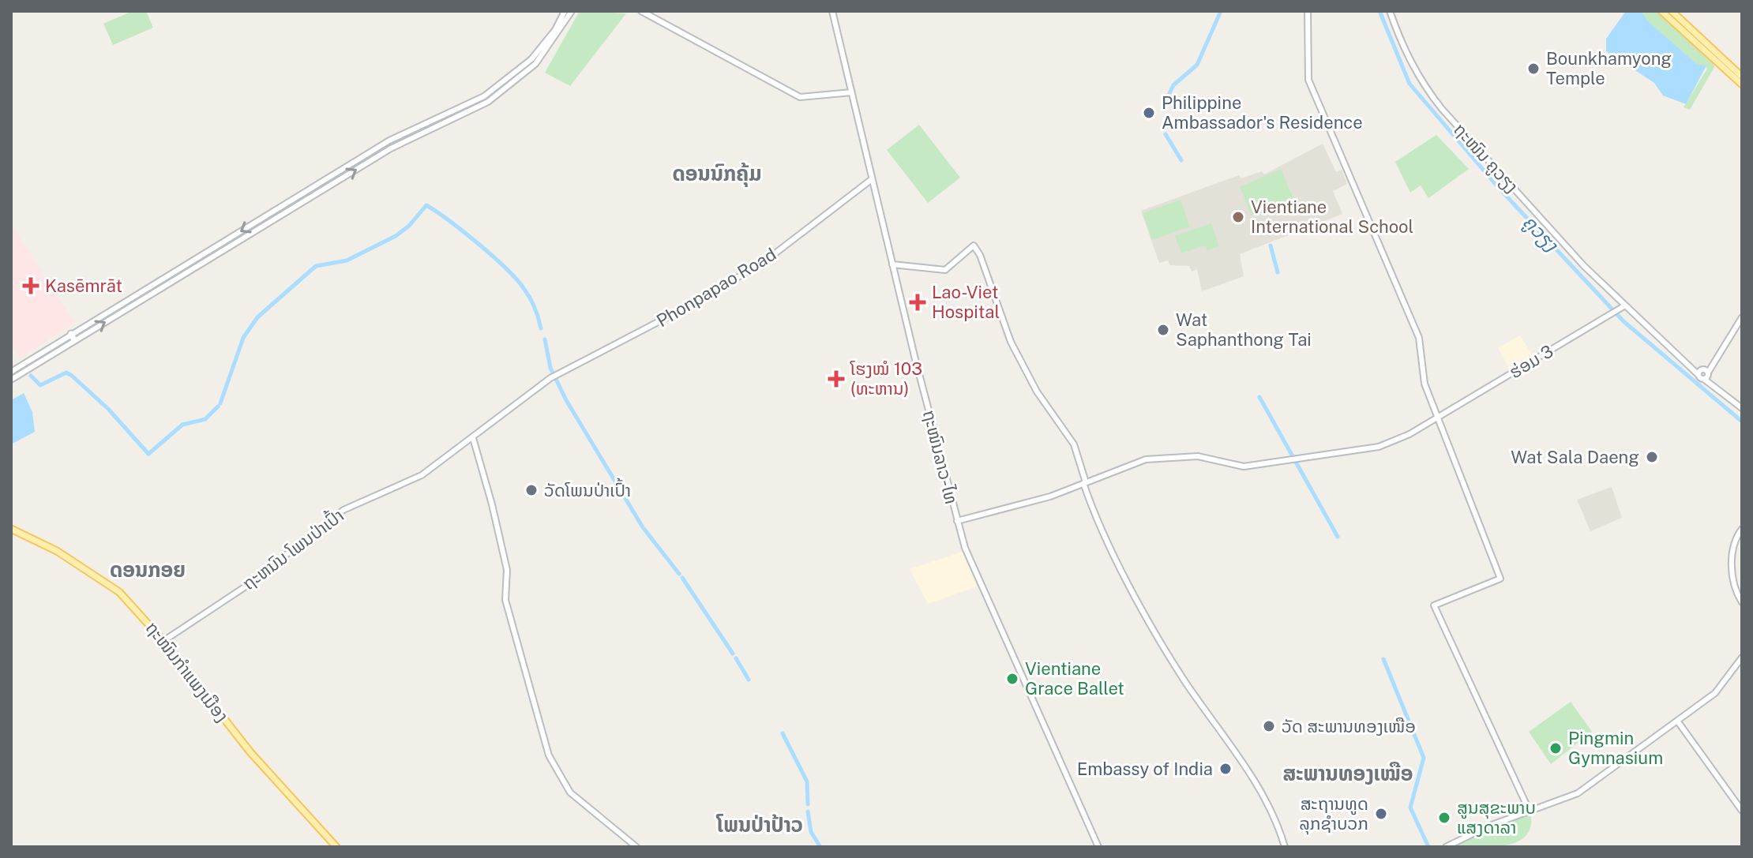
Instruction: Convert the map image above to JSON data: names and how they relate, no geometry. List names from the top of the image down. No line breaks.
{"streets":{"main road":["ຖະໜົນກຳແພງເມືອງ"],"street":["ຖະໜົນ ຄູວຽງ","Phonpapao Road","ຮ່ອມ 3","ຖະໜົນລາວ-ໄທ","ຖະຫນົນ ໂພນປ່າເປົ້າ"]},"crossings":[["ຖະໜົນ ຄູວຽງ","ຮ່ອມ 3"],["Phonpapao Road","ຖະໜົນລາວ-ໄທ"],["Phonpapao Road","ຖະຫນົນ ໂພນປ່າເປົ້າ"],["ຮ່ອມ 3","ຖະໜົນລາວ-ໄທ"],["ຖະຫນົນ ໂພນປ່າເປົ້າ","ຖະໜົນກຳແພງເມືອງ"]],"districts":["ດອນນົກຄຸ້ມ","ດອນກອຍ","ສະພານທອງເໝືອ","ໂພນປ່າປ້າວ"],"water":["ຄູວຽງ"],"places":{"other":["Bounkhamyong Temple","Philippine Ambassador's Residence","Vientiane International School","Wat Saphanthong Tai","Wat Sala Daeng","ວັດໂພນປ່າເປົ້າ","Vientiane Grace Ballet","ວັດ ສະພານທອງເໜືອ","Pingmin Gymnasium","Embassy of India","ສະຖານທູດ ລຸກຊຳບວກ","ສູນສຸຂະພາບ ແສງດາລາ"],"health":["Kasēmrāt","Lao-Viet Hospital","ໂຮງໝໍ 103 (ທະຫານ)"]}}
